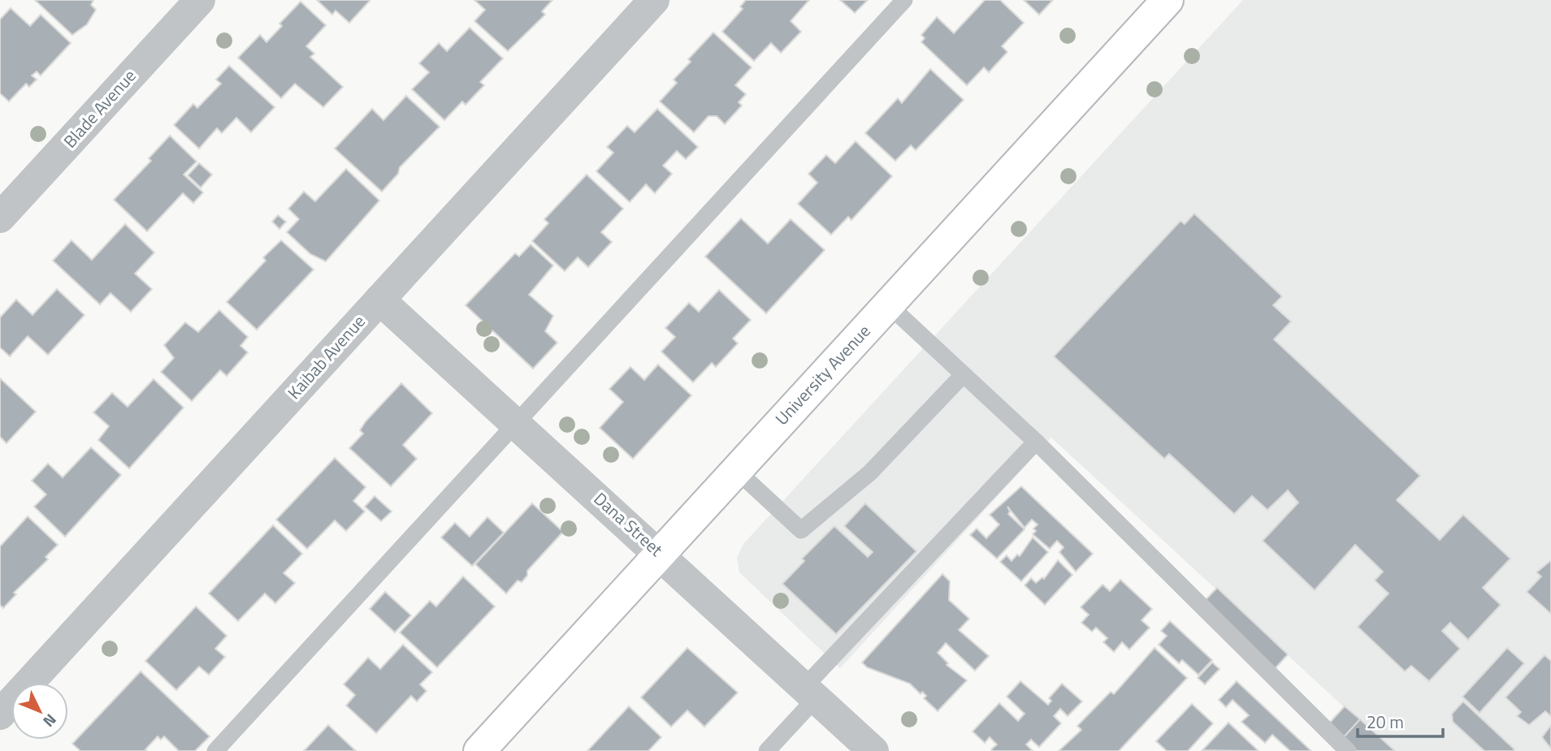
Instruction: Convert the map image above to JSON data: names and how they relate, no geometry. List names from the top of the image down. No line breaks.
{"streets":{"street":["Blade Avenue","Kaibab Avenue","University Avenue","Dana Street"]},"crossings":[["Kaibab Avenue","Dana Street"],["University Avenue","Dana Street"]],"scale_bar":"20 m","north":"bottom right"}
